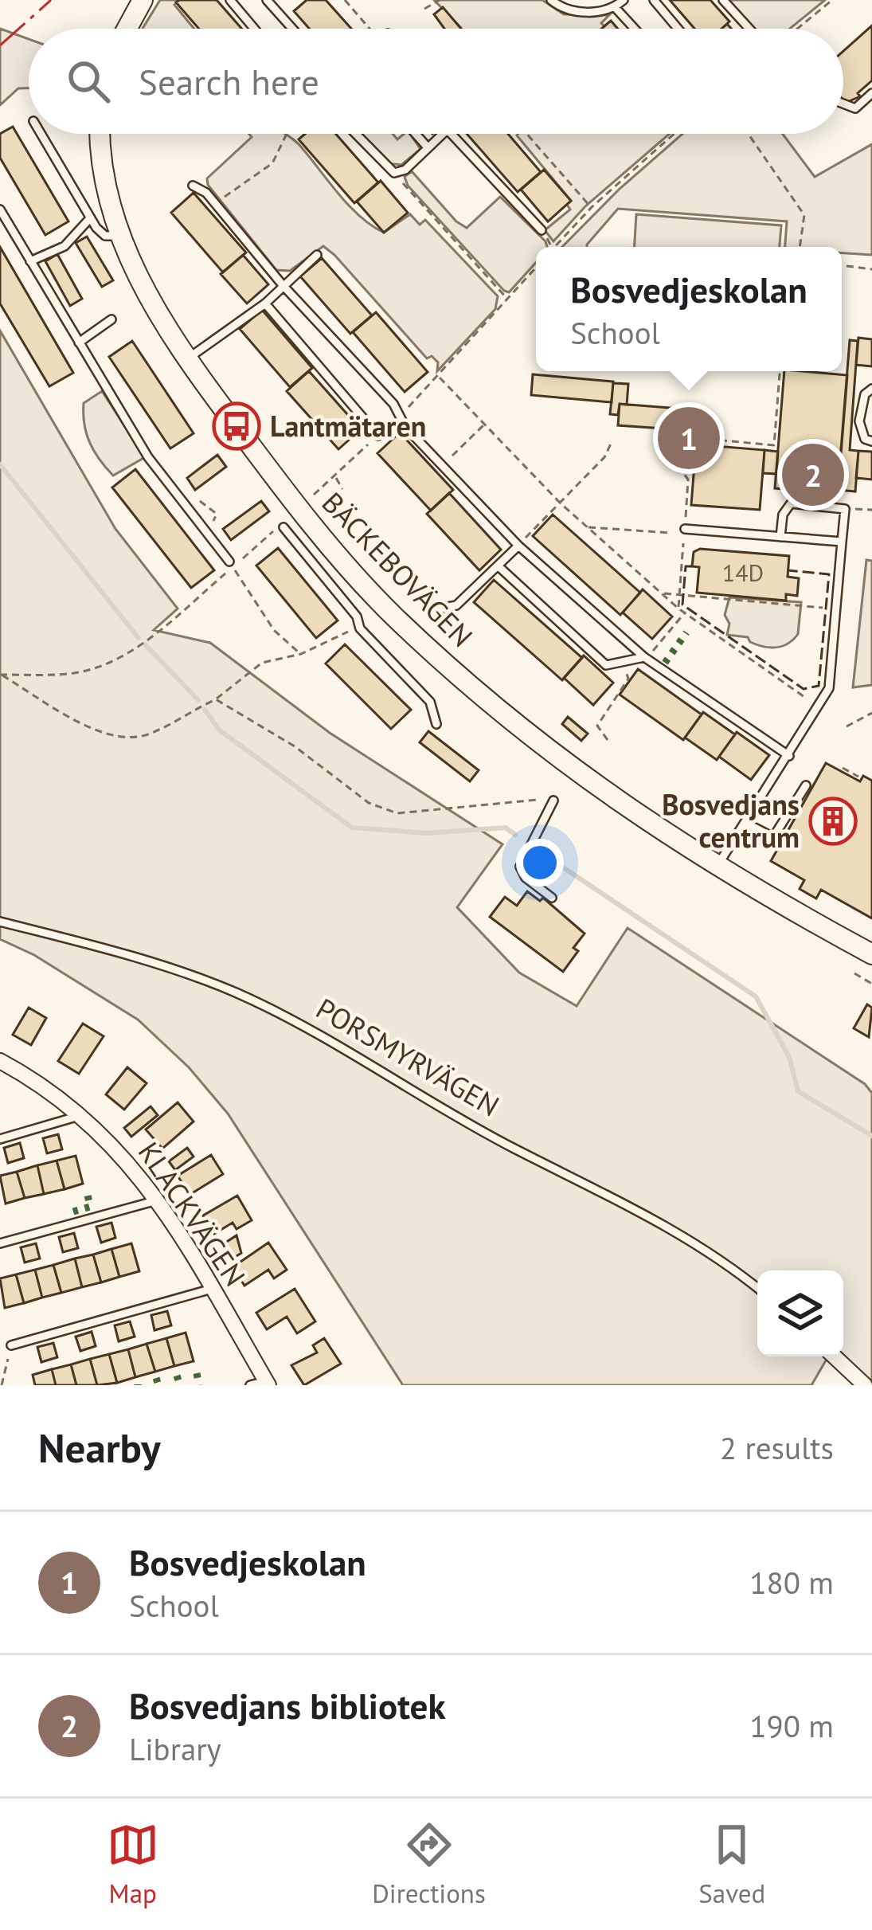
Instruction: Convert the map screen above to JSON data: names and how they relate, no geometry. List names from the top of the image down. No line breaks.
{"streets":{"street":["BÄCKEBOVÄGEN","KLACKVÄGEN"],"lane":["PORSMYRVÄGEN"]},"places":{"bus stop":["Lantmätaren"],"building":["Bosvedjans centrum"]},"house_numbers":["14D"],"page":{"search":"Search here","popup":["Bosvedjeskolan","School"],"pins":["1","2"],"heading":["Nearby","2 results"],"list":[{"mark":"1","name":"Bosvedjeskolan","note":"School","value":"180 m"},{"mark":"2","name":"Bosvedjans bibliotek","note":"Library","value":"190 m"}],"nav":["Map","Directions","Saved"]}}
